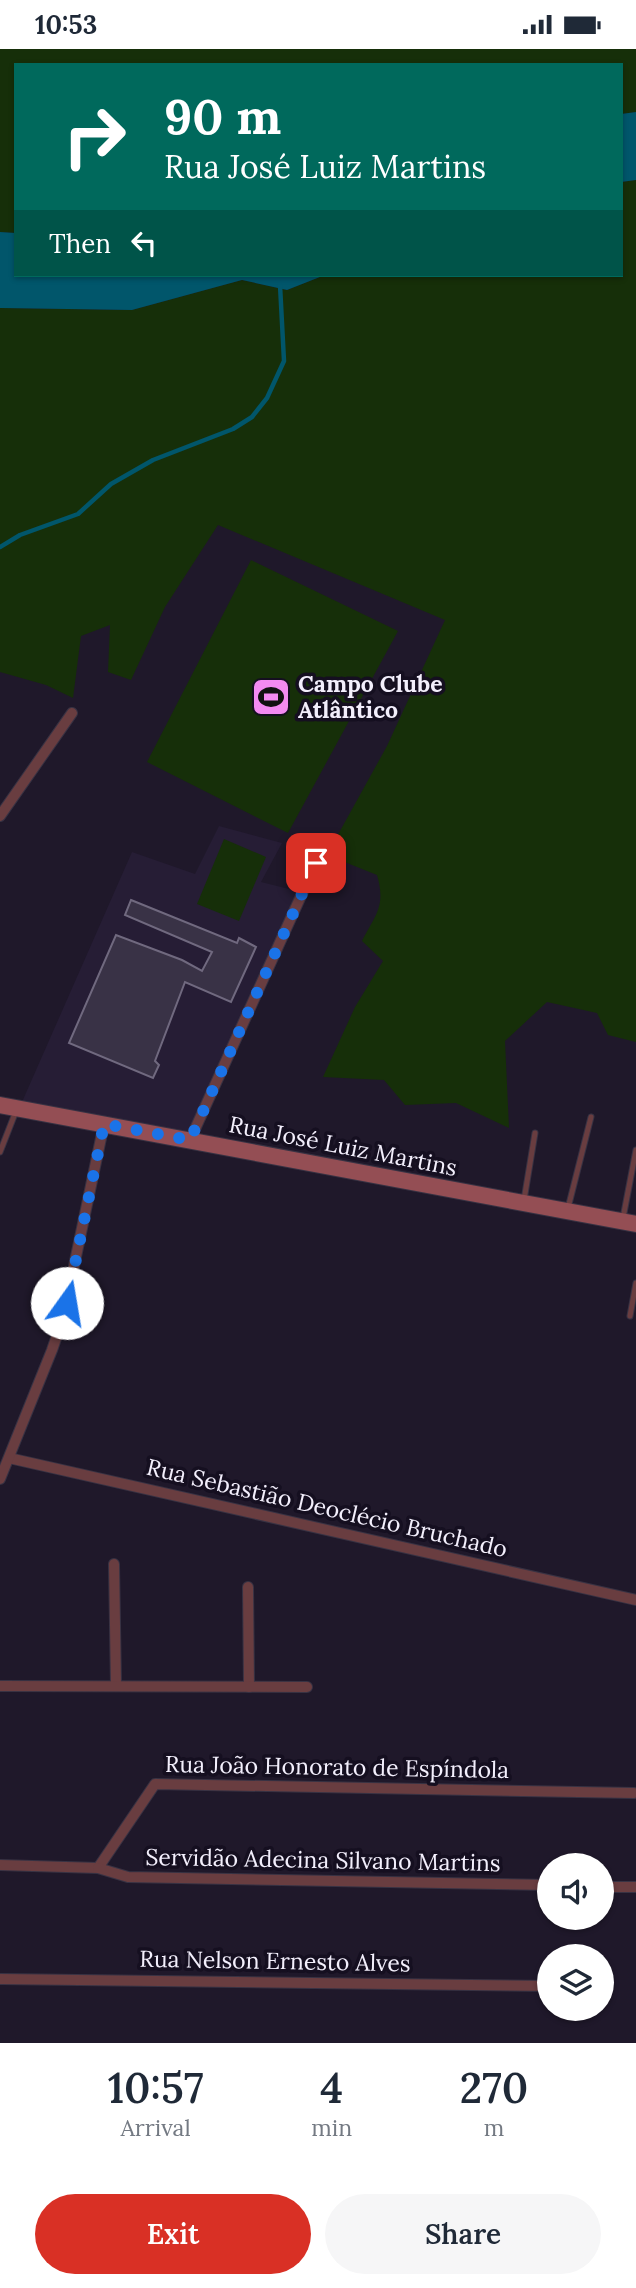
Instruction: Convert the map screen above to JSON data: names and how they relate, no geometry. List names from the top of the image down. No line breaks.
{"streets":{"main road":["Rua José Luiz Martins"],"street":["Rua Sebastião Deoclécio Bruchado","Rua João Honorato de Espíndola","Servidão Adecina Silvano Martins","Rua Nelson Ernesto Alves"]},"crossings":[["Rua João Honorato de Espíndola","Servidão Adecina Silvano Martins"]],"places":{"sports":["Campo Clube Atlântico"]},"page":{"status":"10:53","turn":["90 m","Rua José Luiz Martins"],"then":"Then","eta":["10:57","Arrival","4","min","270","m"],"buttons":["Exit","Share"]}}
